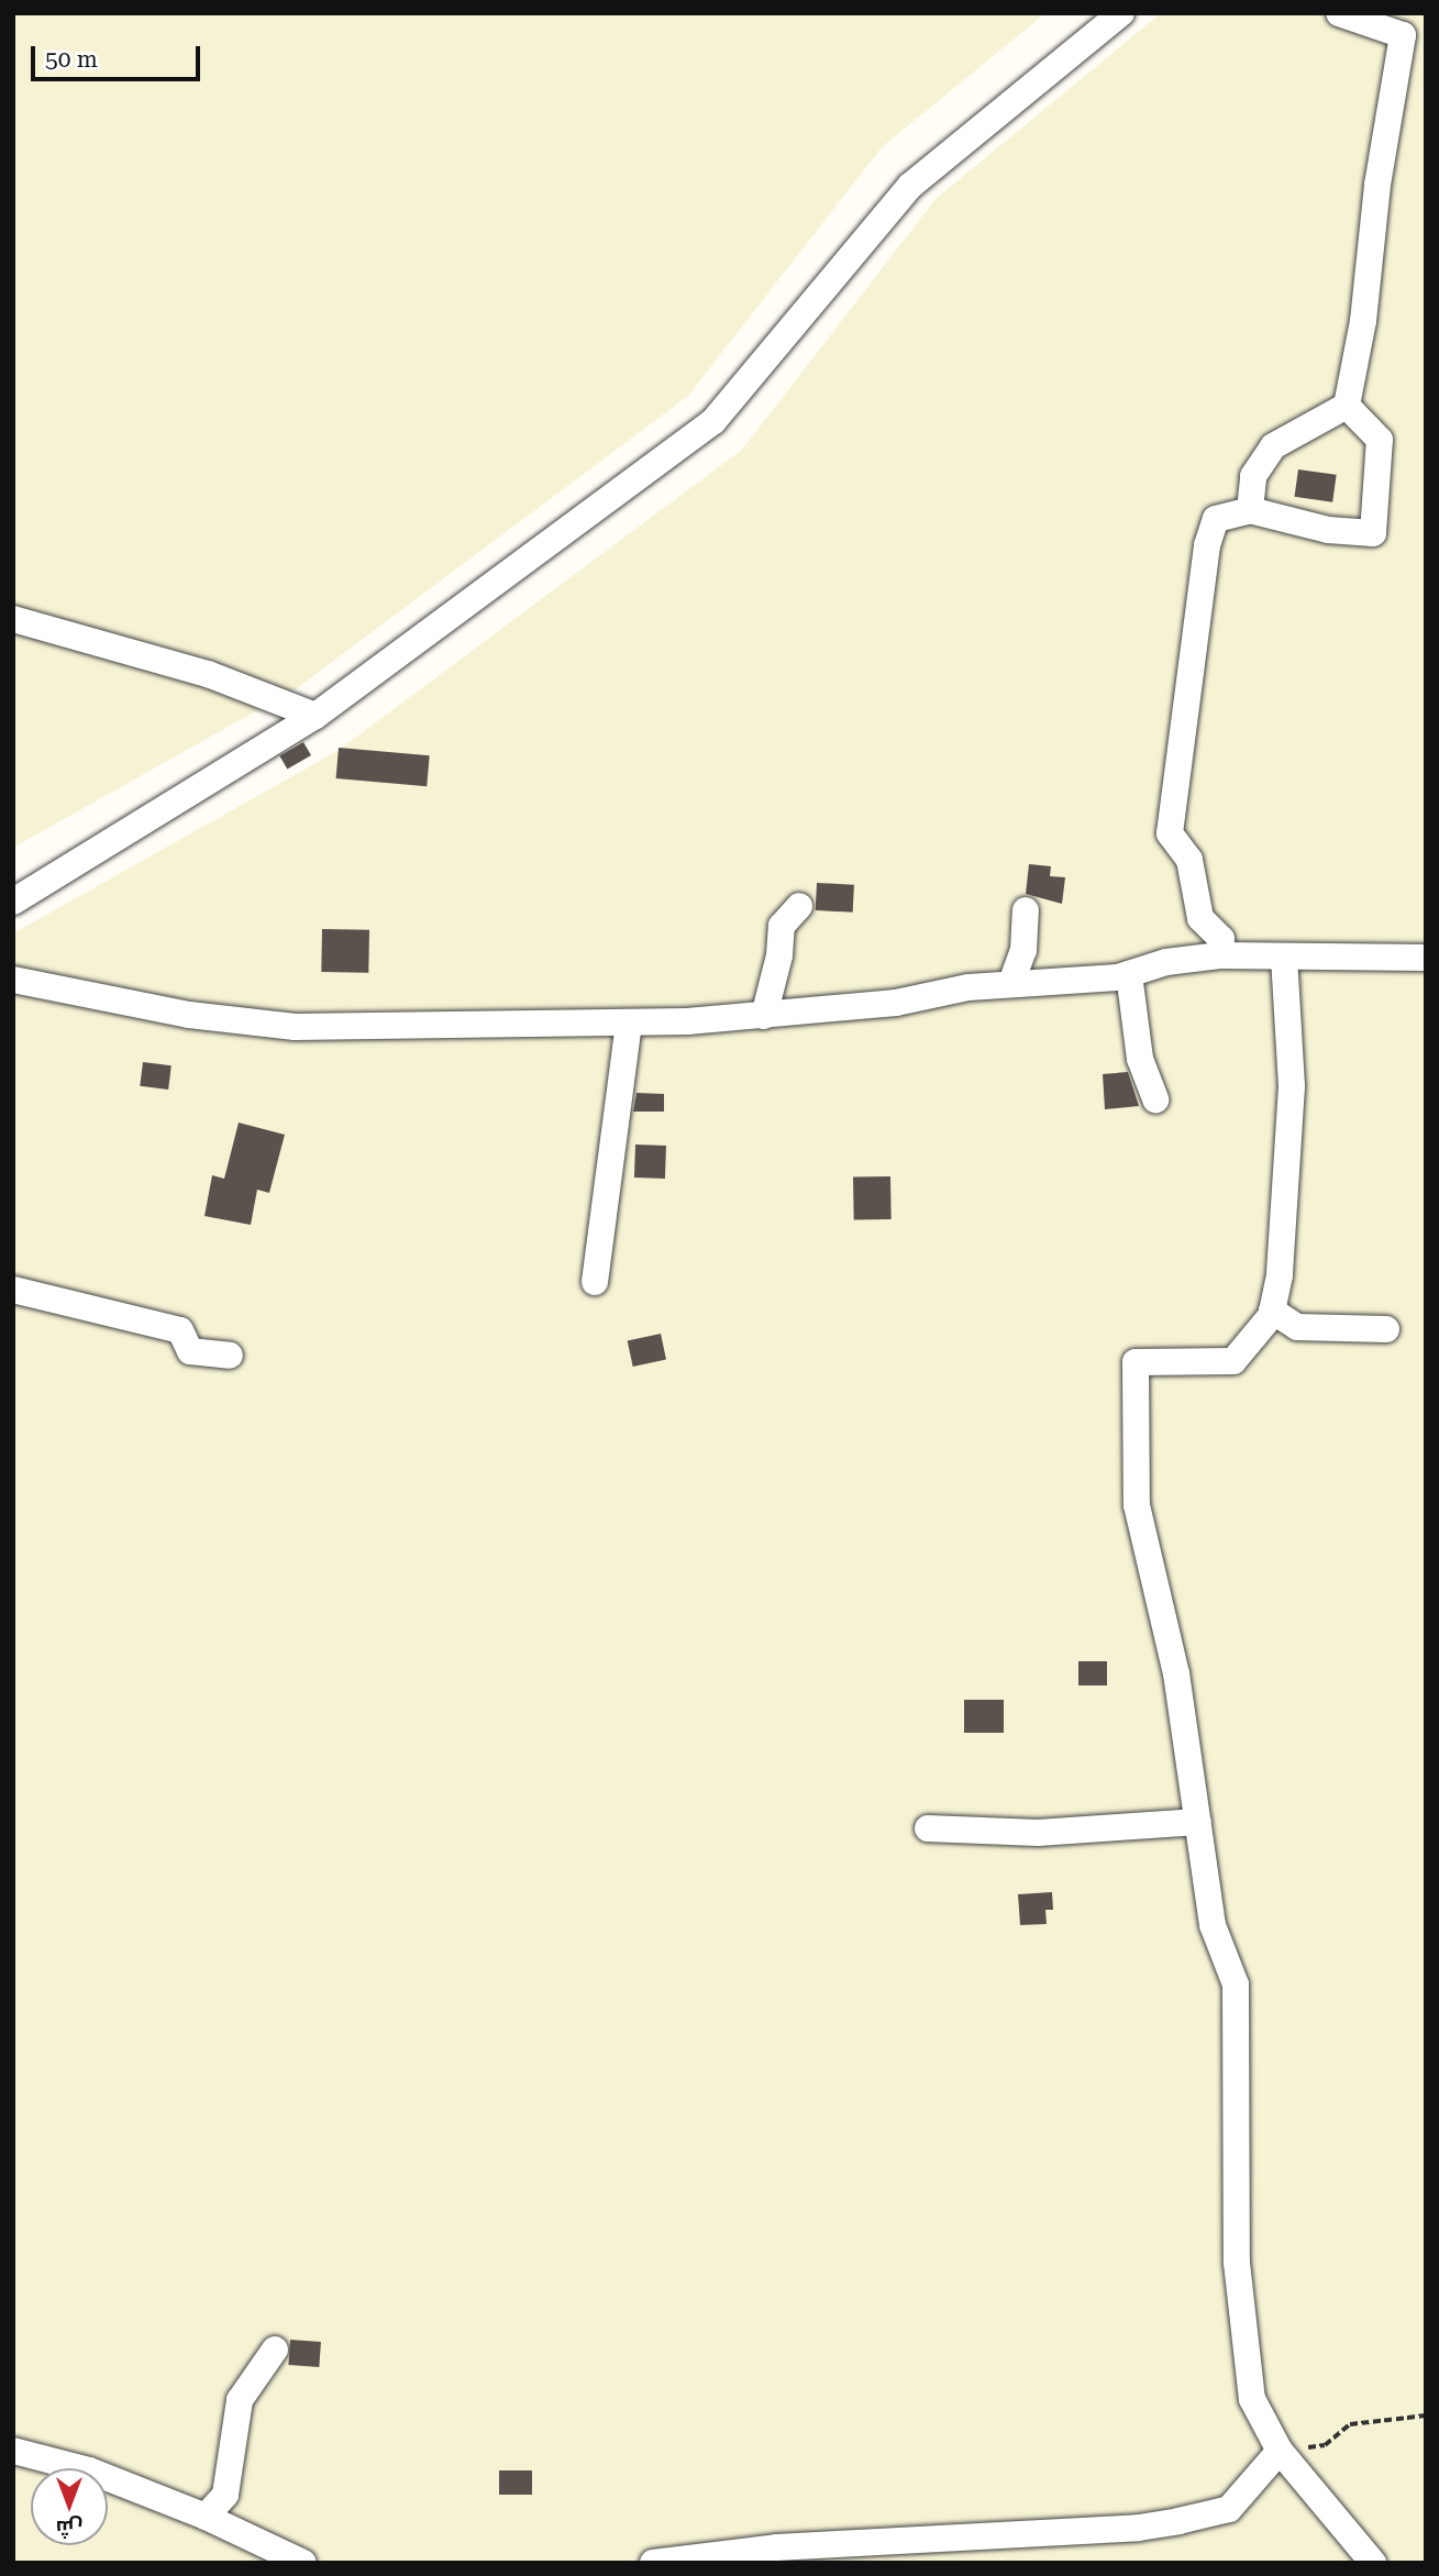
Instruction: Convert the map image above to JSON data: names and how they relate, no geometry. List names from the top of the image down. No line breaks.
{"scale_bar":"50 m","north":"bottom"}
